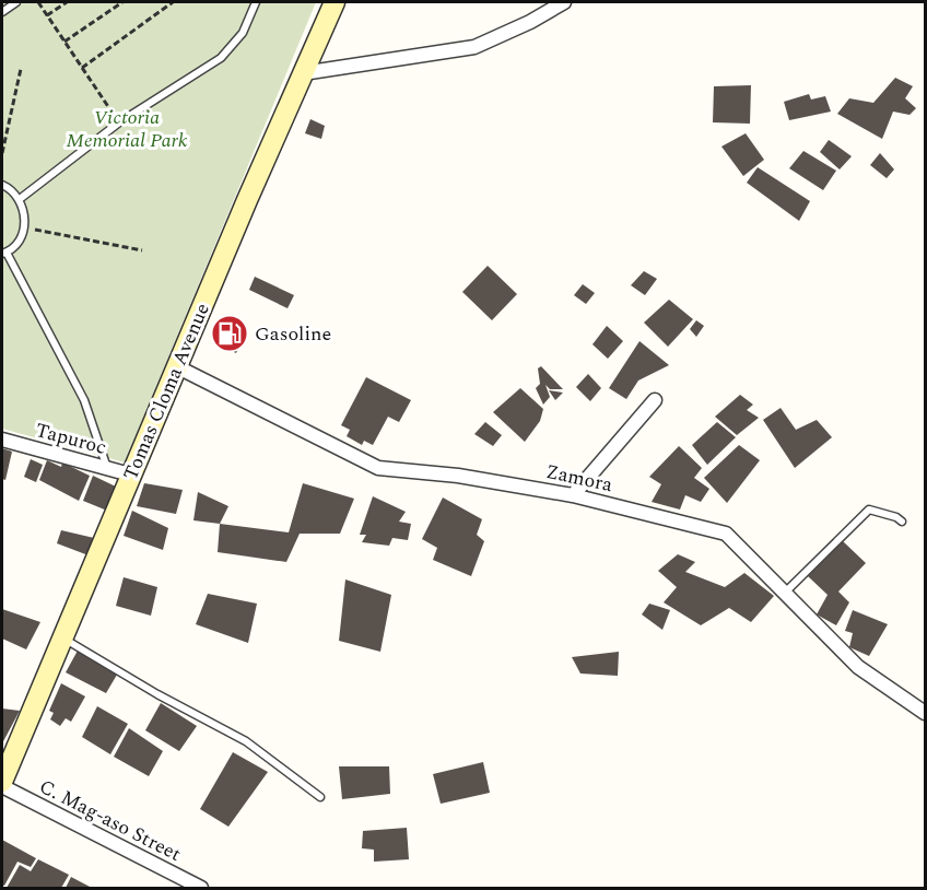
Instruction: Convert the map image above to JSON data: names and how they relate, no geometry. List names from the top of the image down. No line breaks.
{"streets":{"main road":["Tomas Cloma Avenue"],"street":["Tapuroc","Zamora","C. Mag-aso Street"]},"crossings":[["Tomas Cloma Avenue","Tapuroc"],["Tomas Cloma Avenue","Zamora"],["Tomas Cloma Avenue","C. Mag-aso Street"]],"parks":["Victoria Memorial Park"],"places":{"fuel station":["Gasoline"]}}
